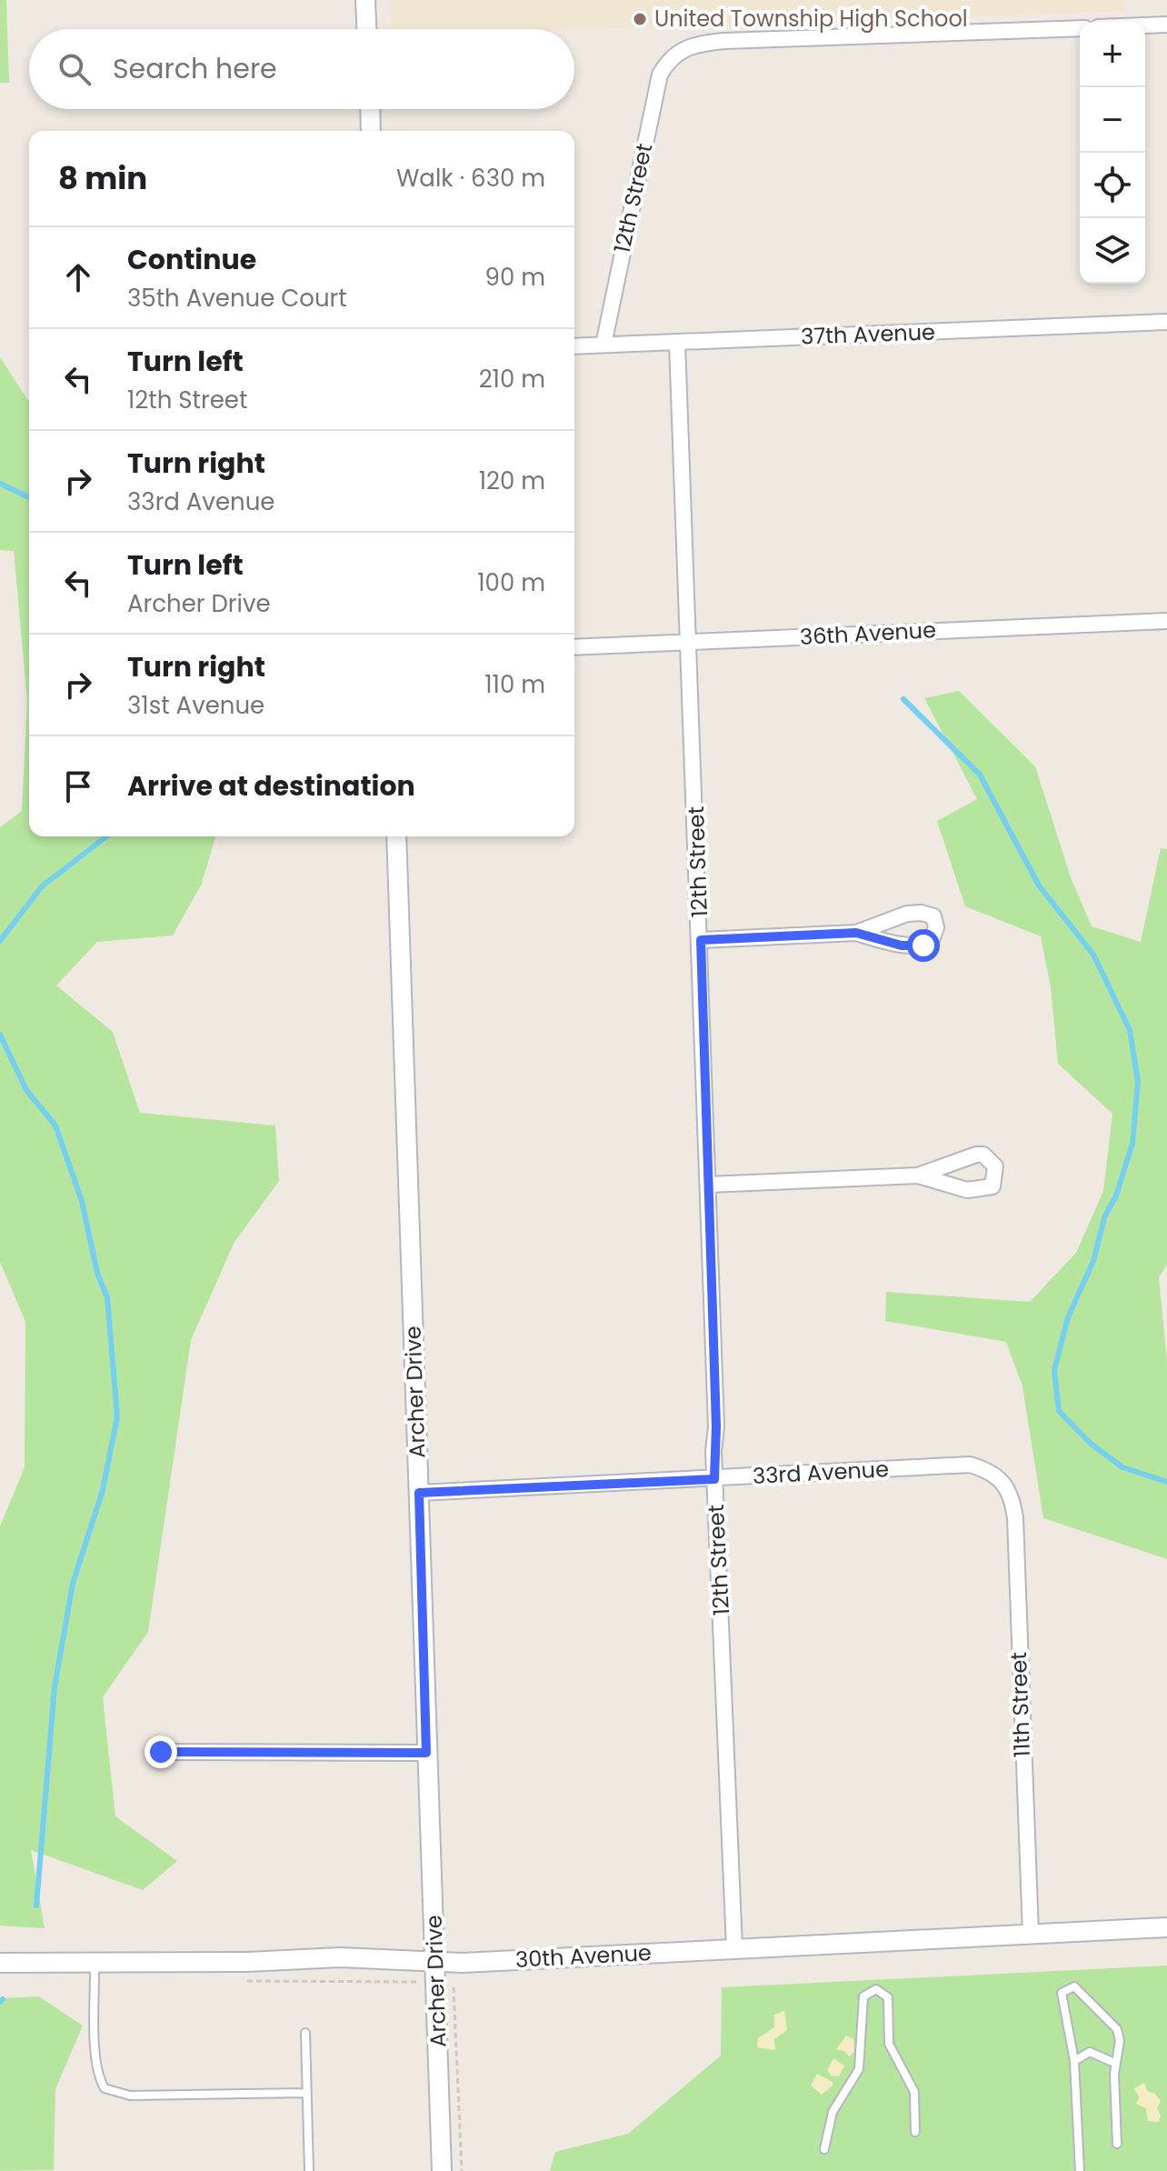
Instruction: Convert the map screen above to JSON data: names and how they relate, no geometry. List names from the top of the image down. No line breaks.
{"streets":{"street":["12th Street","37th Avenue","36th Avenue","Archer Drive","33rd Avenue","11th Street","30th Avenue"]},"crossings":[["12th Street","37th Avenue"],["12th Street","36th Avenue"],["12th Street","33rd Avenue"],["12th Street","30th Avenue"],["Archer Drive","33rd Avenue"],["Archer Drive","30th Avenue"],["33rd Avenue","11th Street"],["11th Street","30th Avenue"]],"places":["United Township High School"],"page":{"map_buttons":["+","−"],"search":"Search here","heading":["8 min","Walk · 630 m"],"list":[["Continue","35th Avenue Court","90 m"],["Turn left","12th Street","210 m"],["Turn right","33rd Avenue","120 m"],["Turn left","Archer Drive","100 m"],["Turn right","31st Avenue","110 m"],"Arrive at destination"]}}
